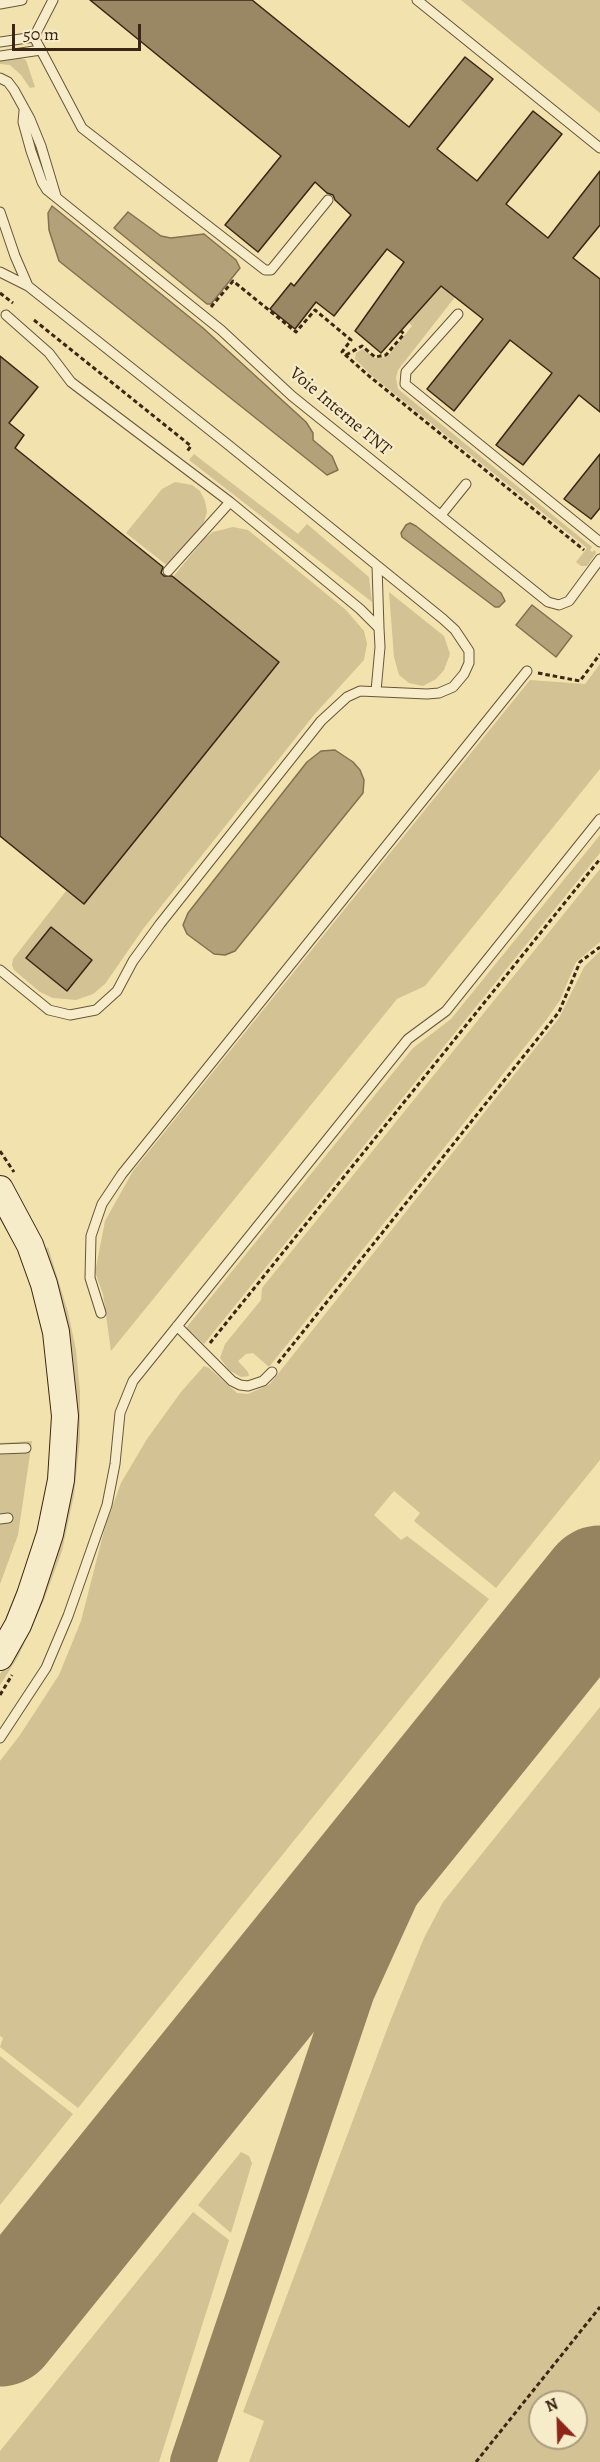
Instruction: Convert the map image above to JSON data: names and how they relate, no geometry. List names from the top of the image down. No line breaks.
{"streets":{"lane":["Voie Interne TNT"]},"scale_bar":"50 m","north":"top left"}
